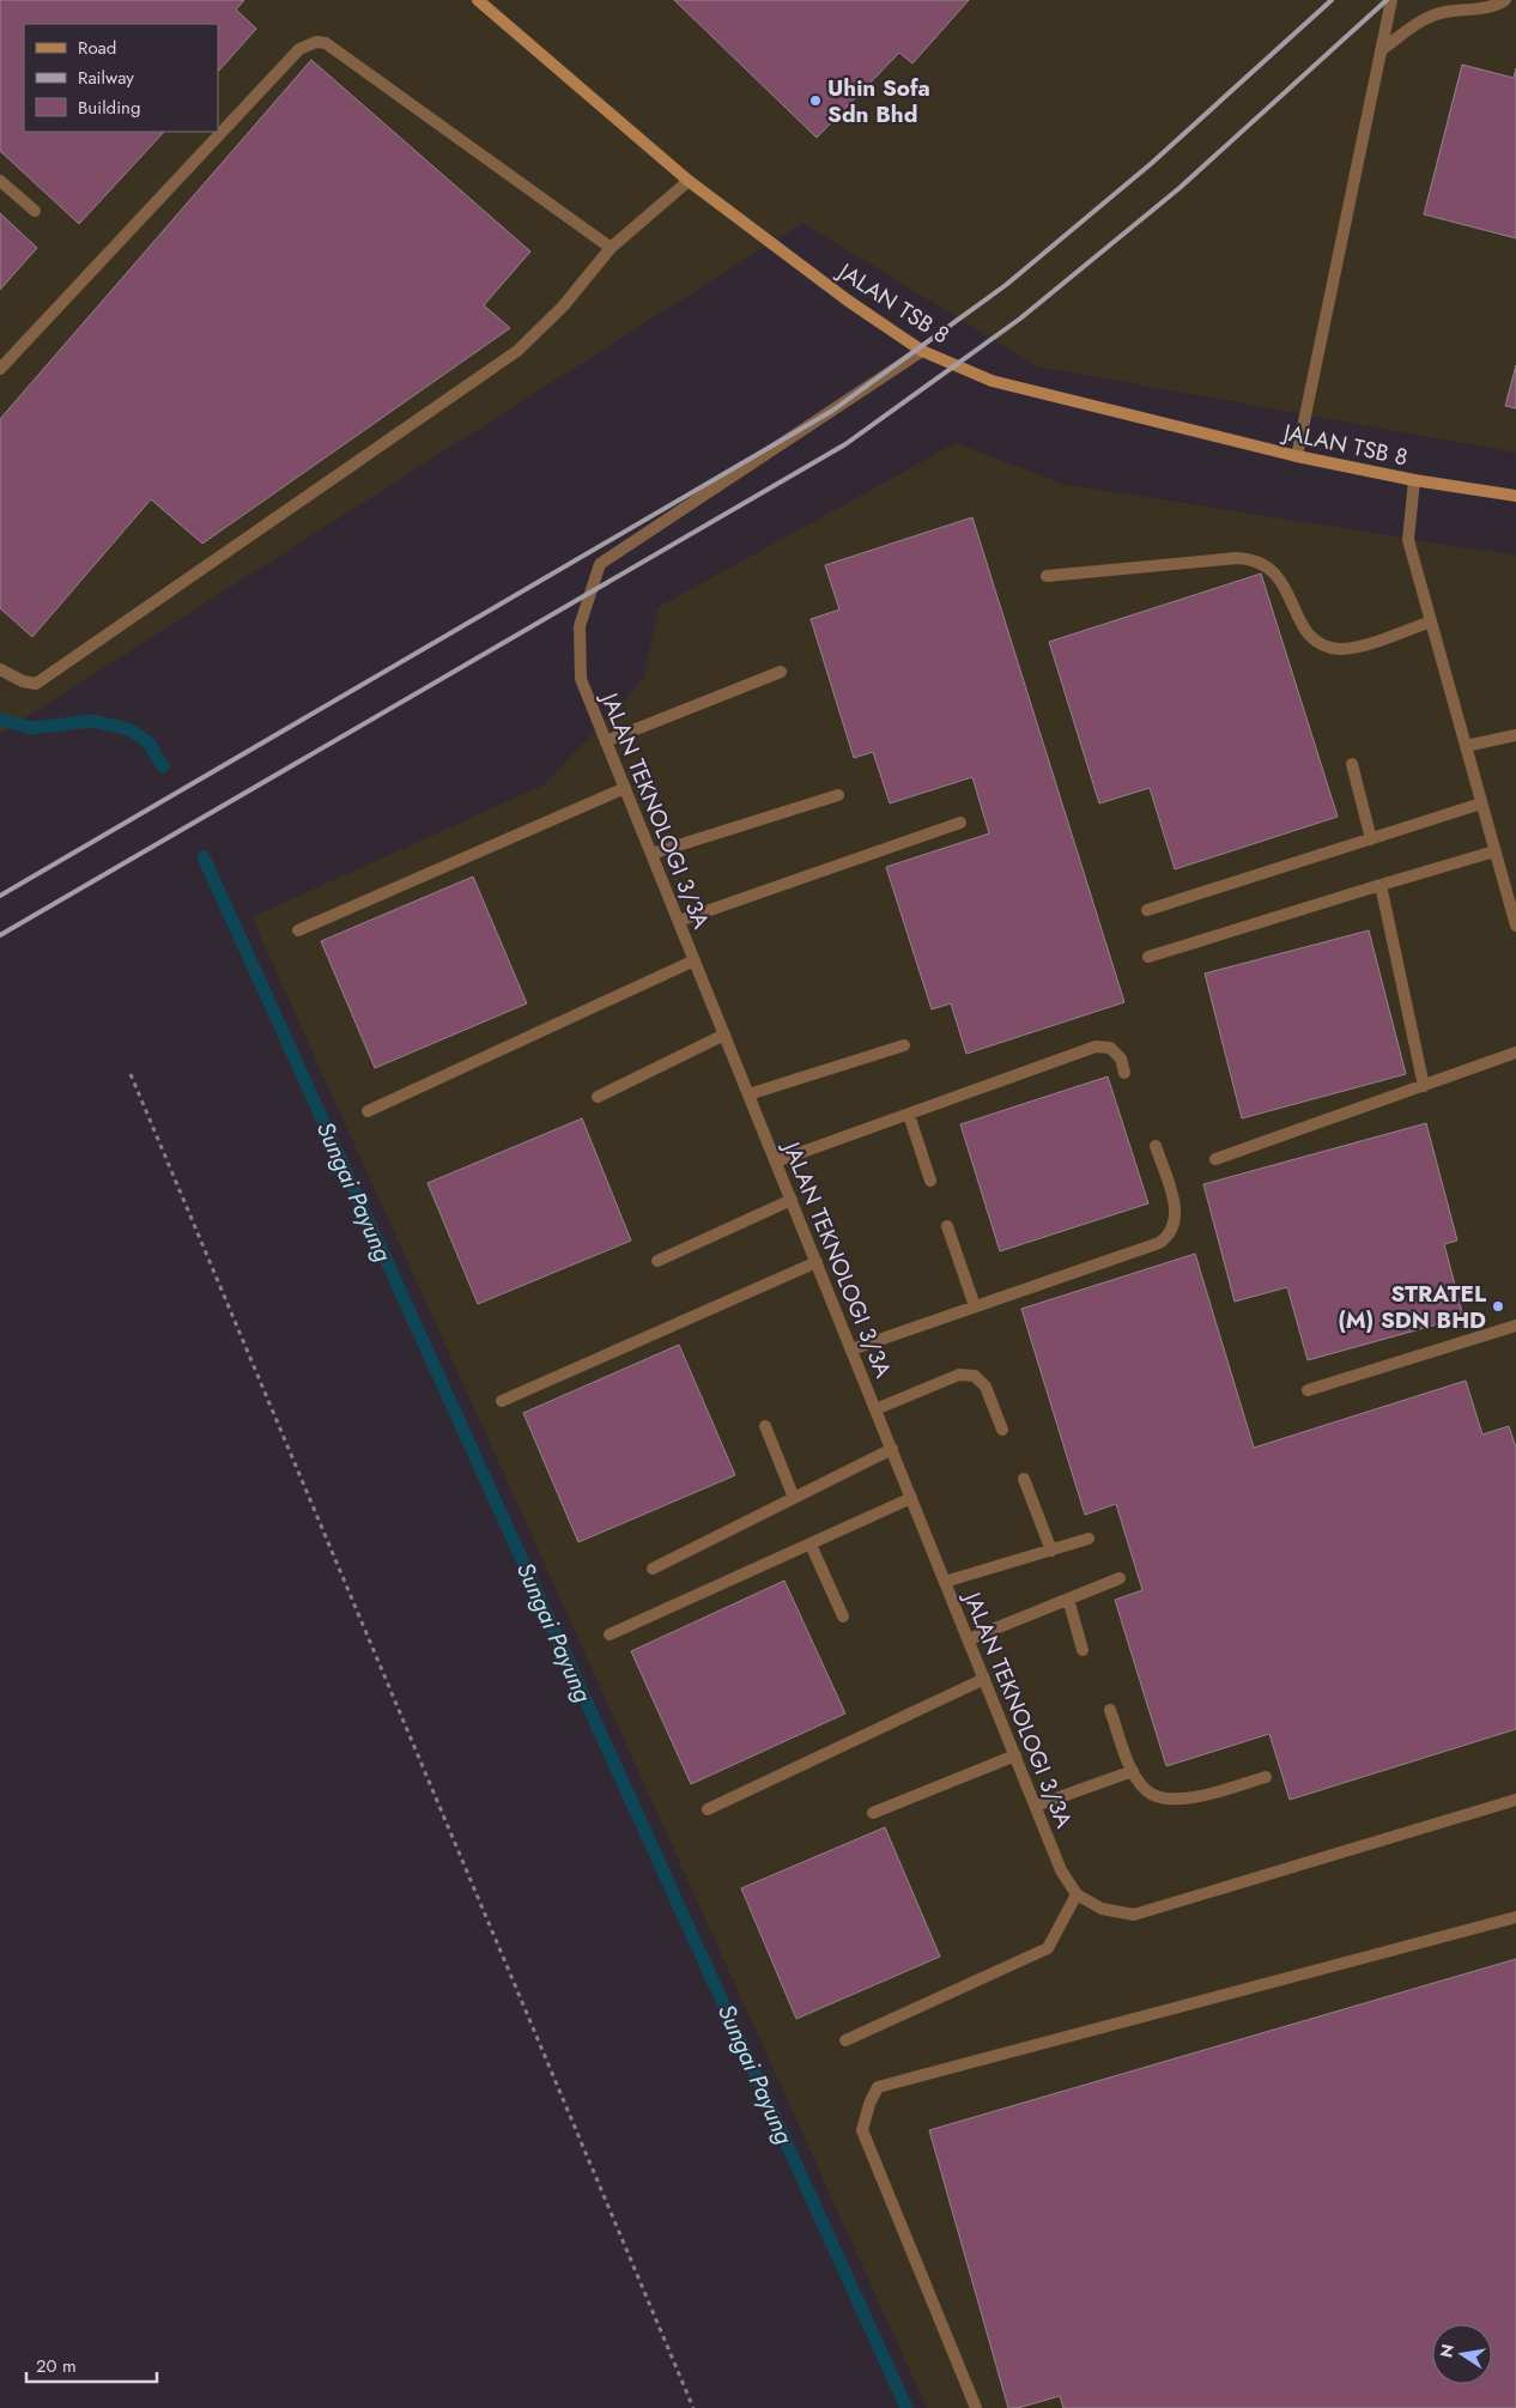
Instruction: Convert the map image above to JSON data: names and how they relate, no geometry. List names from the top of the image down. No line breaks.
{"streets":{"street":["JALAN TSB 8","JALAN TEKNOLOGI 3/3A"]},"crossings":[["JALAN TSB 8","JALAN TEKNOLOGI 3/3A"]],"water":["Sungai Payung"],"places":["Uhin Sofa Sdn Bhd","STRATEL (M) SDN BHD"],"legend":["Road","Railway","Building"],"scale_bar":"20 m","north":"left"}
